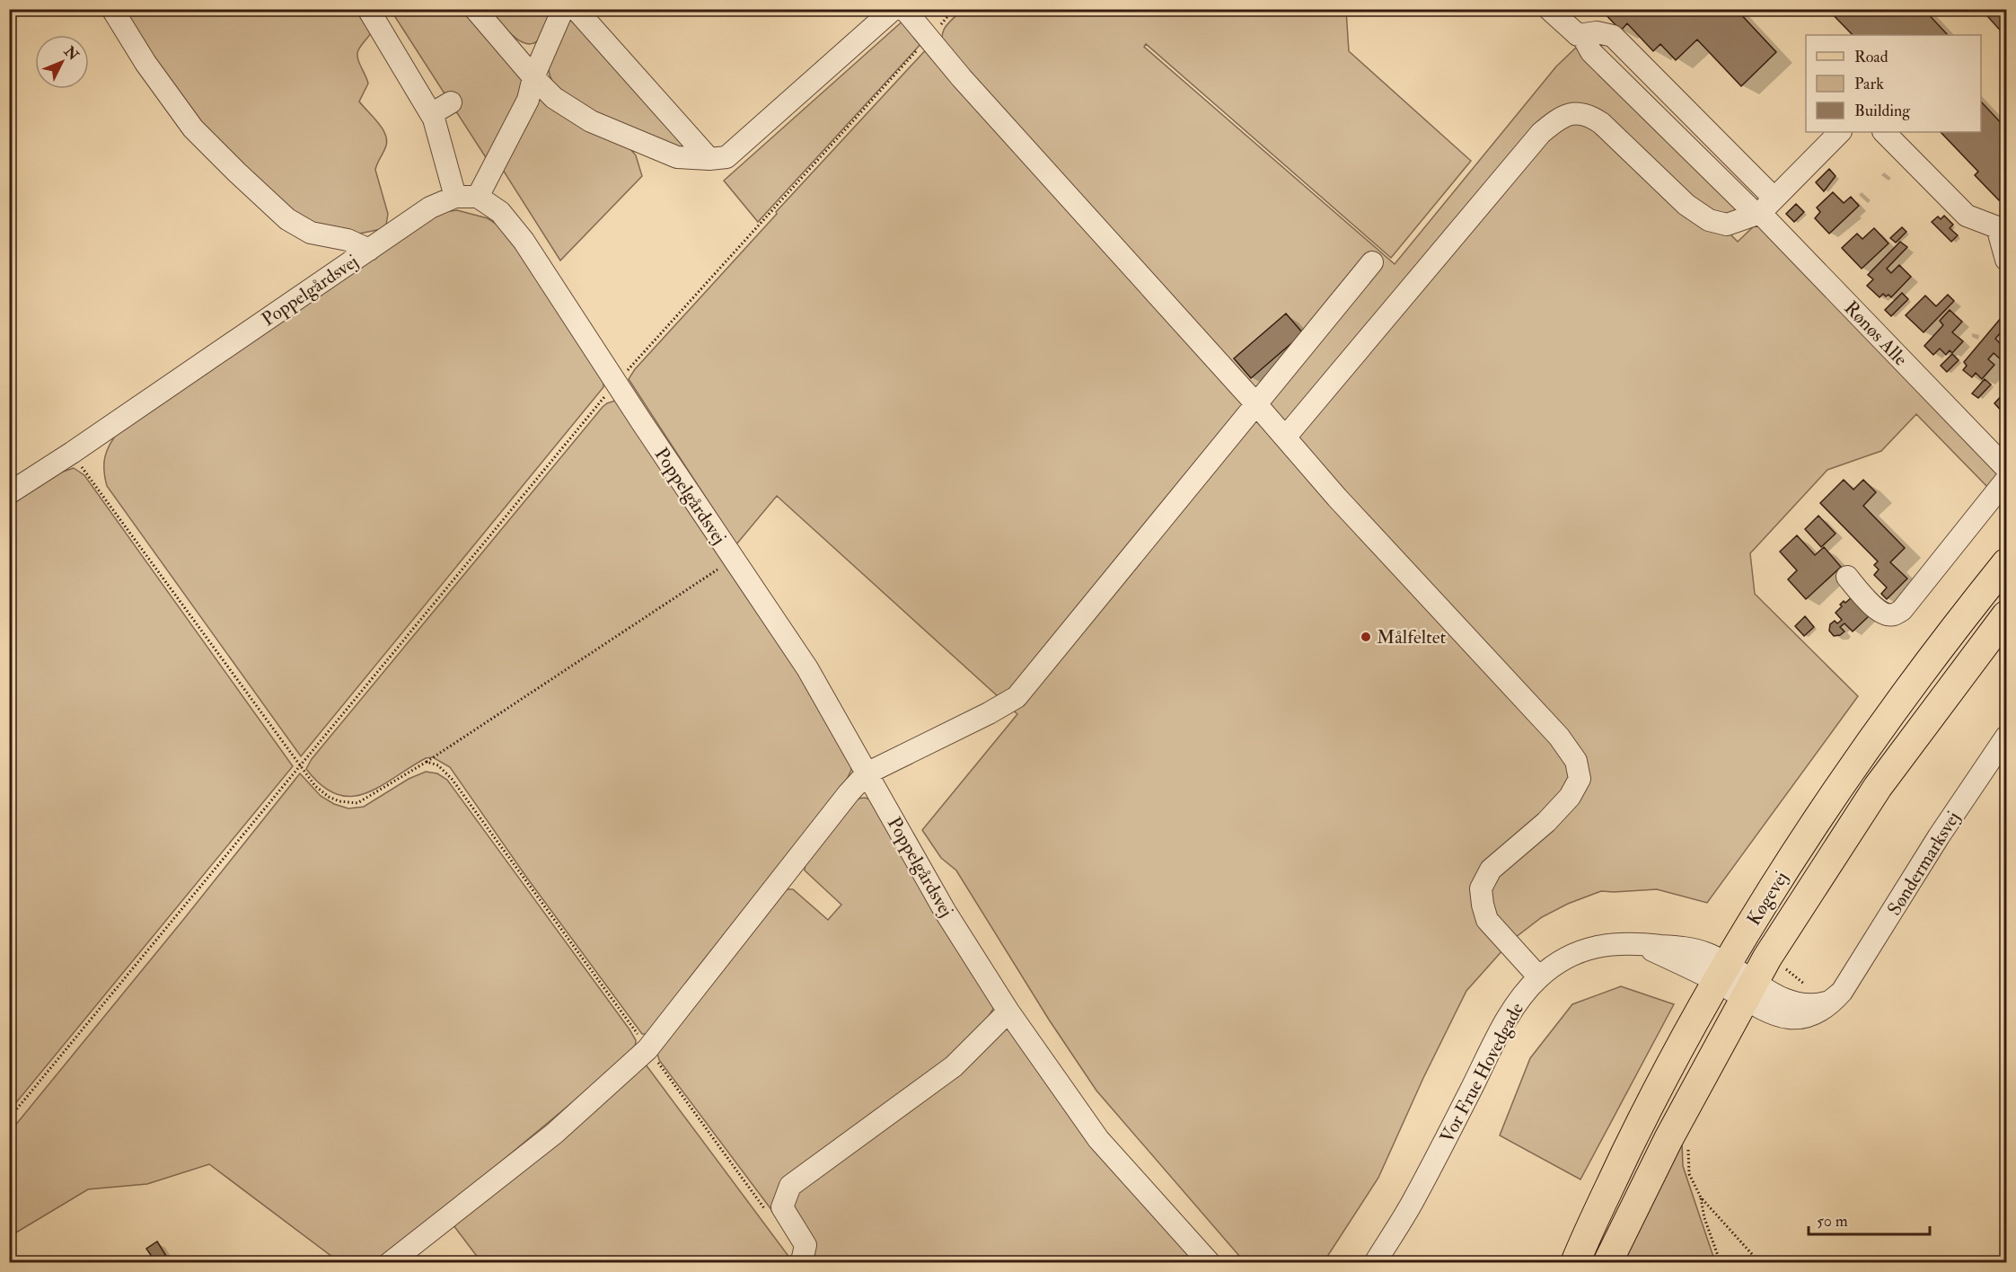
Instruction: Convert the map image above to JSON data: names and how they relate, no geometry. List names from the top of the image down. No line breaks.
{"streets":{"main road":["Køgevej"],"street":["Poppelgårdsvej","Rønøs Alle","Søndermarksvej","Vor Frue Hovedgade"]},"crossings":[["Søndermarksvej","Køgevej"],["Søndermarksvej","Vor Frue Hovedgade"],["Køgevej","Vor Frue Hovedgade"]],"places":["Målfeltet"],"legend":["Road","Park","Building"],"scale_bar":"50 m","north":"top right"}
